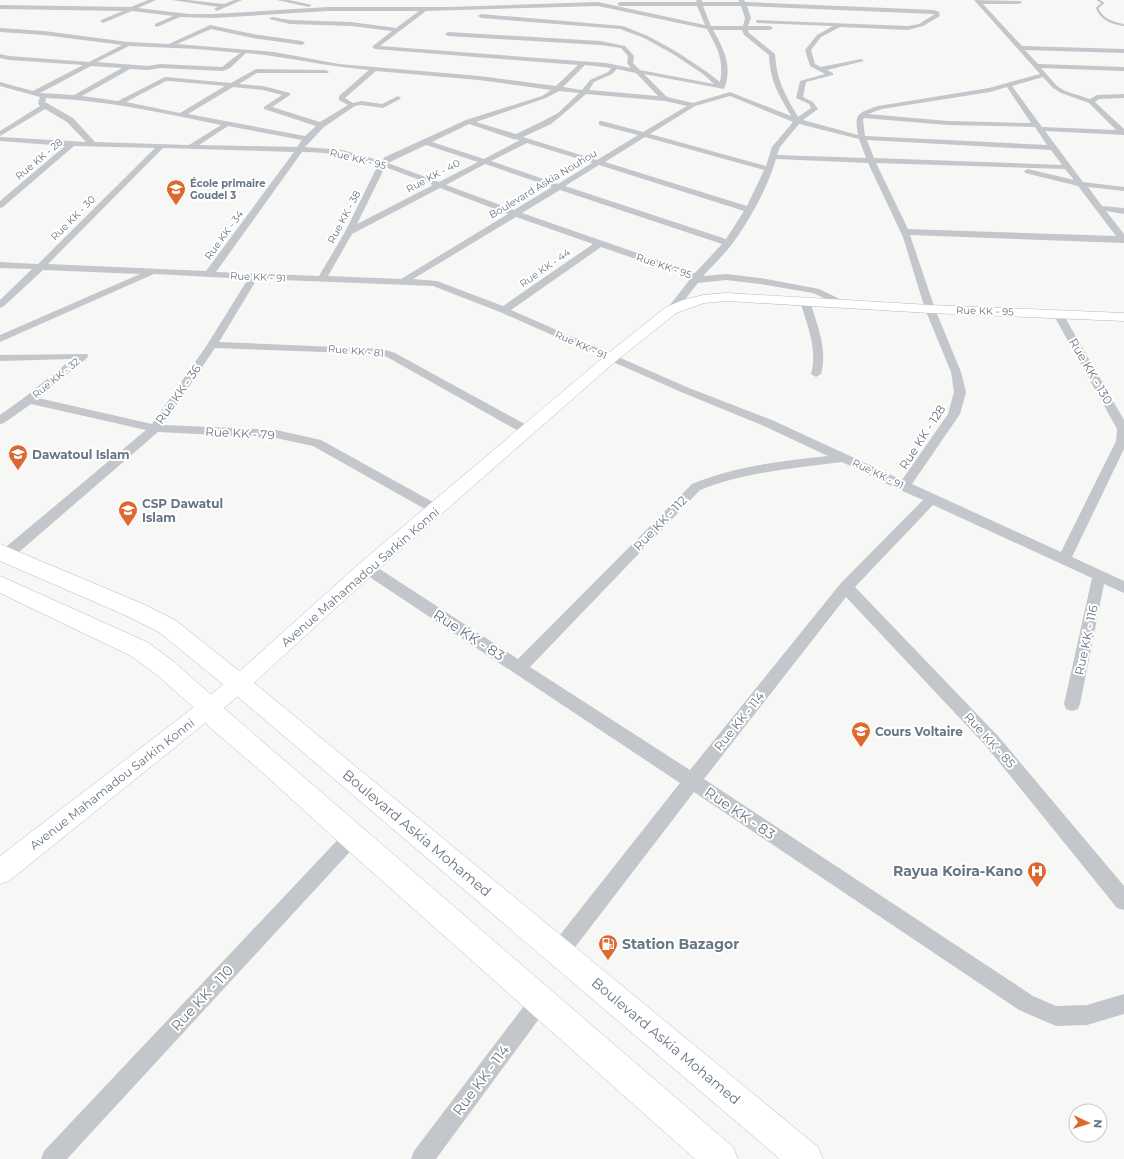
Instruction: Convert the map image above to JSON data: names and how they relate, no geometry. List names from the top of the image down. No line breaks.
{"streets":{"main road":["Boulevard Askia Mohamed"],"street":["Rue KK - 28","Rue KK - 95","Rue KK - 40","Boulevard Askia Nouhou","Rue KK - 38","Rue KK - 30","Rue KK - 34","Rue KK - 44","Rue KK - 91","Rue KK - 81","Rue KK - 130","Rue KK - 32","Rue KK - 36","Rue KK - 79","Rue KK - 128","Rue KK - 112","Avenue Mahamadou Sarkin Konni","Rue KK - 83","Rue KK - 116","Rue KK - 114","Rue KK - 85","Rue KK - 110"]},"crossings":[["Rue KK - 28","Rue KK - 95"],["Rue KK - 95","Rue KK - 40"],["Rue KK - 95","Boulevard Askia Nouhou"],["Rue KK - 95","Rue KK - 38"],["Rue KK - 95","Rue KK - 30"],["Rue KK - 95","Rue KK - 34"],["Rue KK - 95","Rue KK - 44"],["Rue KK - 95","Rue KK - 130"],["Rue KK - 95","Rue KK - 128"],["Rue KK - 95","Avenue Mahamadou Sarkin Konni"],["Rue KK - 40","Rue KK - 38"],["Boulevard Askia Nouhou","Rue KK - 91"],["Rue KK - 38","Rue KK - 91"],["Rue KK - 30","Rue KK - 91"],["Rue KK - 34","Rue KK - 91"],["Rue KK - 44","Rue KK - 91"],["Rue KK - 91","Rue KK - 130"],["Rue KK - 91","Rue KK - 36"],["Rue KK - 91","Rue KK - 128"],["Rue KK - 91","Rue KK - 112"],["Rue KK - 91","Avenue Mahamadou Sarkin Konni"],["Rue KK - 91","Rue KK - 116"],["Rue KK - 91","Rue KK - 114"],["Rue KK - 81","Rue KK - 36"],["Rue KK - 81","Avenue Mahamadou Sarkin Konni"],["Rue KK - 32","Rue KK - 79"],["Rue KK - 36","Rue KK - 79"],["Rue KK - 36","Boulevard Askia Mohamed"],["Rue KK - 79","Avenue Mahamadou Sarkin Konni"],["Rue KK - 112","Rue KK - 83"],["Avenue Mahamadou Sarkin Konni","Rue KK - 83"],["Avenue Mahamadou Sarkin Konni","Boulevard Askia Mohamed"],["Rue KK - 83","Rue KK - 114"],["Rue KK - 114","Rue KK - 85"],["Rue KK - 114","Boulevard Askia Mohamed"]],"places":{"school or university":["École primaire Goudel 3","Dawatoul Islam","CSP Dawatul Islam","Cours Voltaire"],"hospital":["Rayua Koira-Kano"],"fuel station":["Station Bazagor"]},"north":"right"}
